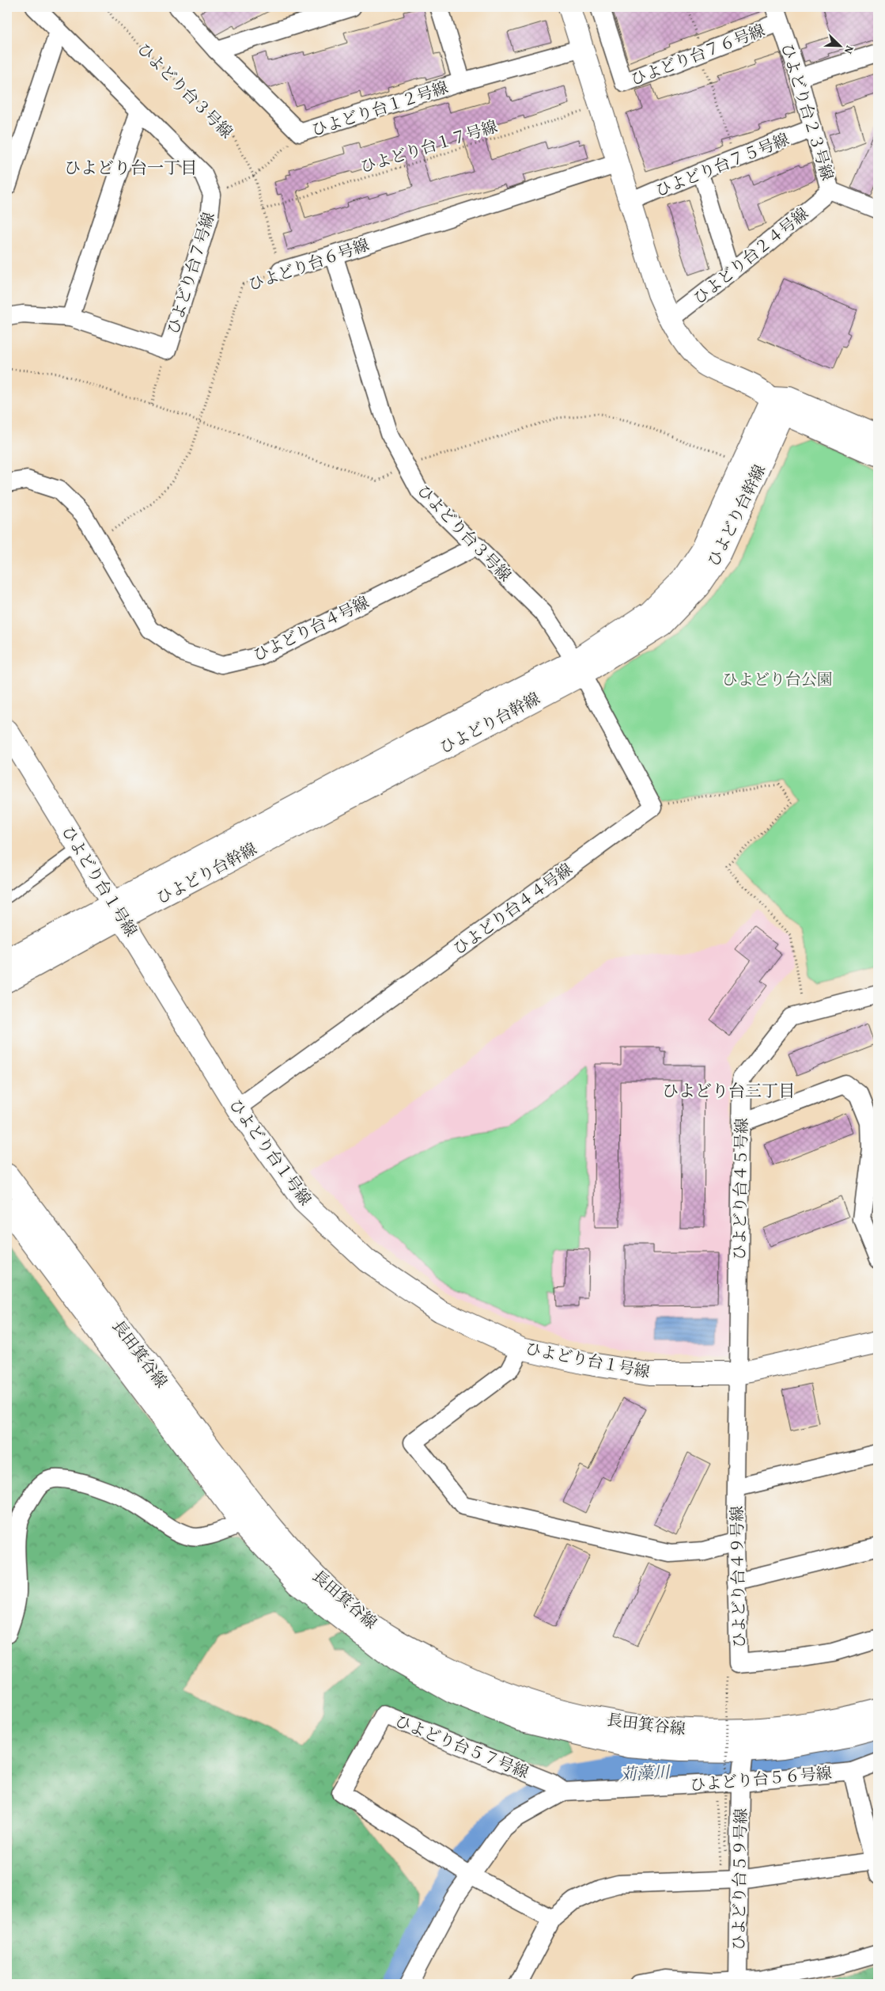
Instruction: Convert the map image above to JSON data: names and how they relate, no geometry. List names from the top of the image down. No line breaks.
{"streets":{"street":["ひよどり台７６号線","ひよどり台３号線","ひよどり台１２号線","ひよどり台２３号線","ひよどり台７５号線","ひよどり台２４号線","ひよどり台６号線","ひよどり台７号線","ひよどり台幹線","ひよどり台４号線","ひよどり台１号線","ひよどり台４４号線","ひよどり台４５号線","長田箕谷線","ひよどり台４９号線","ひよどり台５７号線","ひよどり台５６号線","ひよどり台５９号線"],"path":["ひよどり台１７号線"]},"crossings":[["ひよどり台７６号線","ひよどり台２３号線"],["ひよどり台３号線","ひよどり台１７号線"],["ひよどり台３号線","ひよどり台６号線"],["ひよどり台３号線","ひよどり台幹線"],["ひよどり台３号線","ひよどり台４号線"],["ひよどり台２３号線","ひよどり台７５号線"],["ひよどり台２３号線","ひよどり台２４号線"],["ひよどり台６号線","ひよどり台４号線"],["ひよどり台幹線","ひよどり台１号線"],["ひよどり台１号線","ひよどり台４４号線"],["ひよどり台１号線","ひよどり台４５号線"],["ひよどり台１号線","ひよどり台４９号線"],["ひよどり台４５号線","ひよどり台４９号線"],["長田箕谷線","ひよどり台５９号線"],["ひよどり台５７号線","ひよどり台５６号線"],["ひよどり台５６号線","ひよどり台５９号線"]],"districts":["ひよどり台一丁目","ひよどり台三丁目"],"water":["苅藻川"],"parks":["ひよどり台公園"],"north":"bottom right"}
